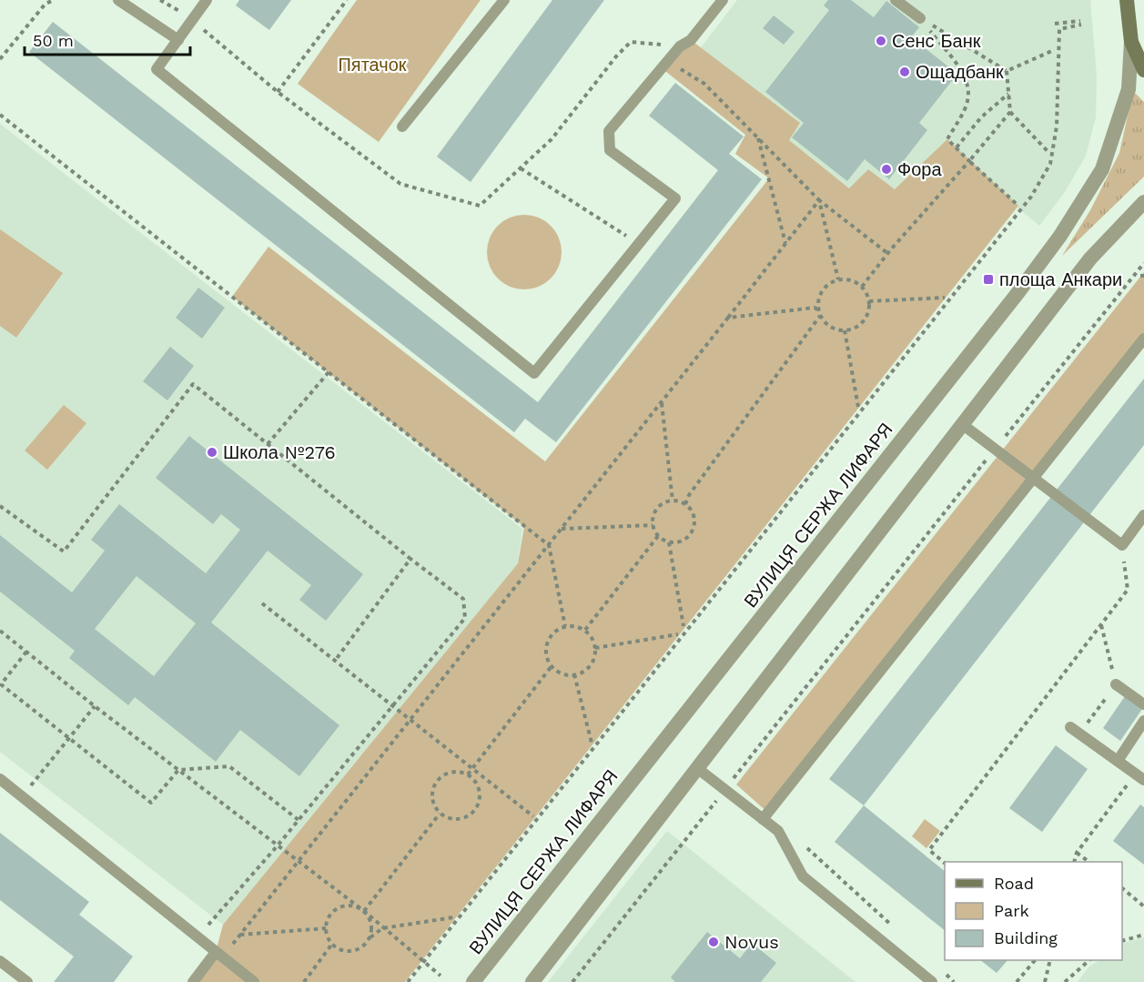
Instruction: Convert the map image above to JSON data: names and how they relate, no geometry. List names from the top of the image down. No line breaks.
{"streets":{"street":["ВУЛИЦЯ СЕРЖА ЛИФАРЯ"]},"parks":["Пятачок"],"places":{"other":["Сенс Банк","Ощадбанк","Фора","Школа №276","Novus"],"transit":["площа Анкари"]},"legend":["Road","Park","Building"],"scale_bar":"50 m"}
